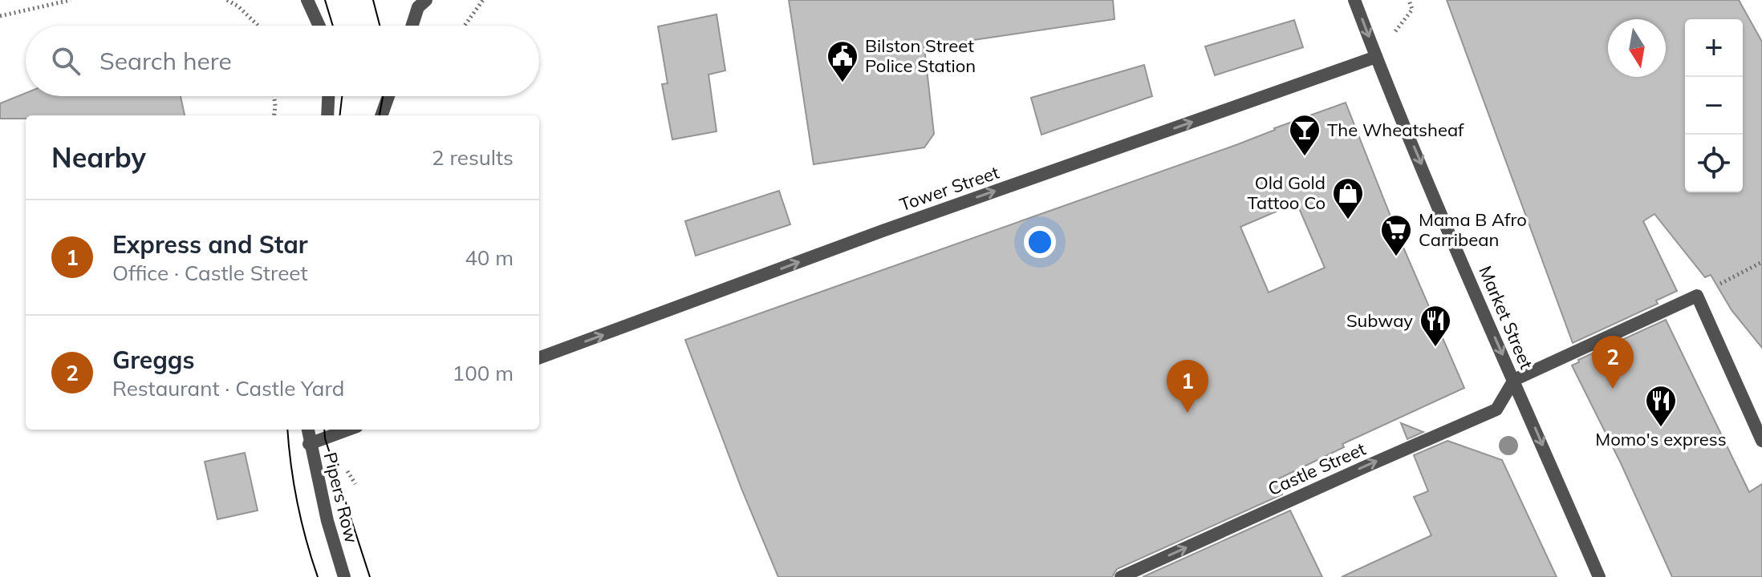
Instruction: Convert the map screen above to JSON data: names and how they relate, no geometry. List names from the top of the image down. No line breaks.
{"streets":{"street":["Tower Street","Market Street","Castle Street","Pipers Row"]},"crossings":[["Tower Street","Market Street"],["Market Street","Castle Street"]],"one_way":["Tower Street","Market Street","Castle Street"],"places":{"public building":["Bilston Street Police Station"],"bar":["The Wheatsheaf"],"shop":["Old Gold Tattoo Co"],"supermarket":["Mama B Afro Carribean"],"restaurant":["Subway","Momo's express"]},"north":"bottom","page":{"map_buttons":["+","−"],"search":"Search here","heading":["Nearby","2 results"],"list":[{"mark":"1","name":"Express and Star","note":"Office · Castle Street","value":"40 m"},{"mark":"2","name":"Greggs","note":"Restaurant · Castle Yard","value":"100 m"}],"pins":["2","1"]}}
